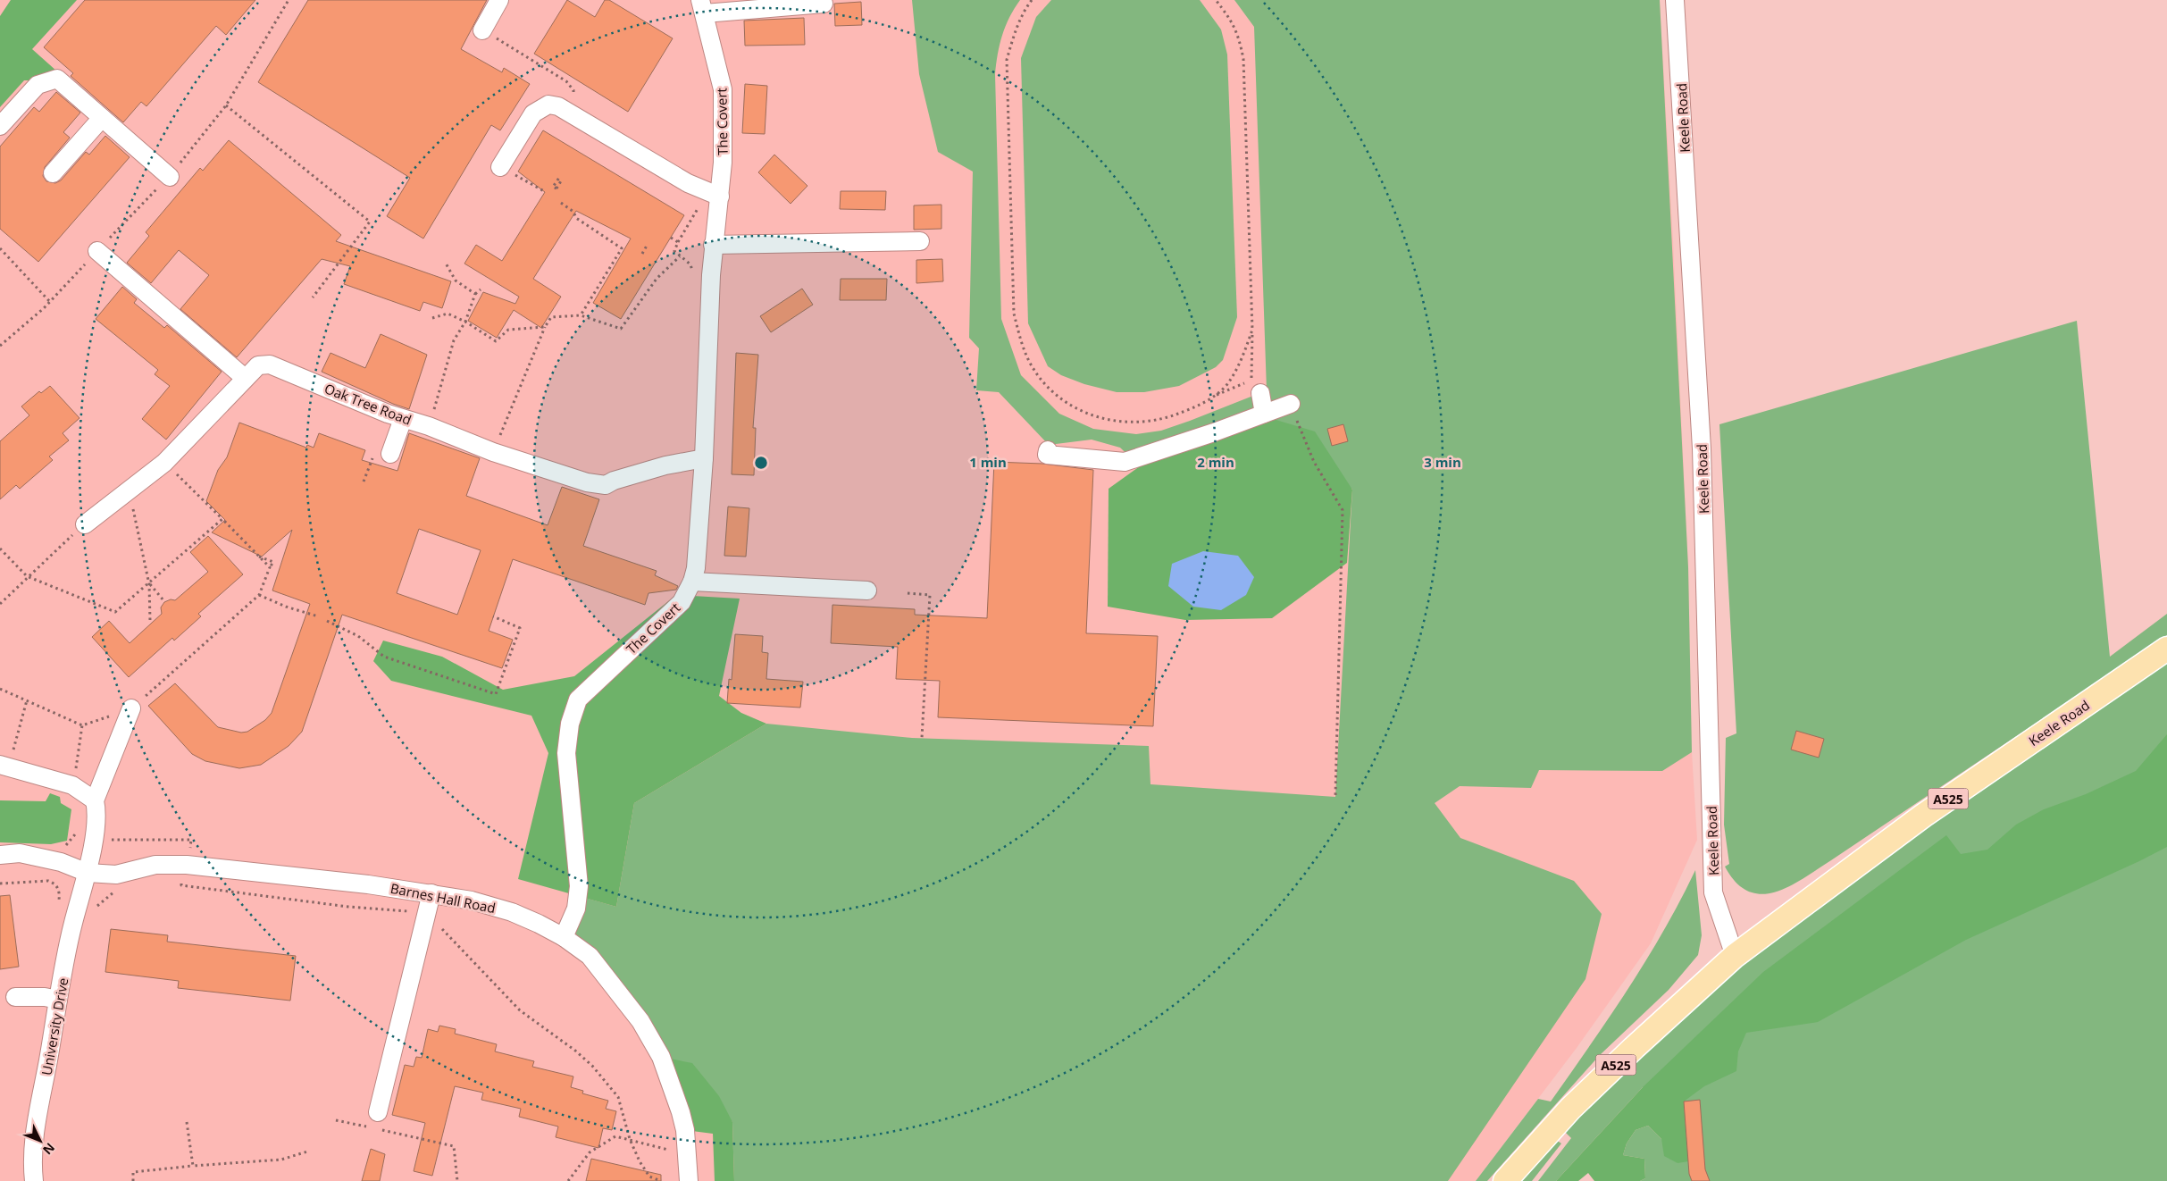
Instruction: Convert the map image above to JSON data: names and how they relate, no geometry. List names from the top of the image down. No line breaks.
{"streets":{"main road":["Keele Road","A525"],"street":["The Covert","Oak Tree Road","Barnes Hall Road","University Drive"]},"crossings":[["The Covert","Oak Tree Road"],["The Covert","Barnes Hall Road"],["Barnes Hall Road","University Drive"]],"north":"bottom right","rings":["1 min","2 min","3 min"]}
